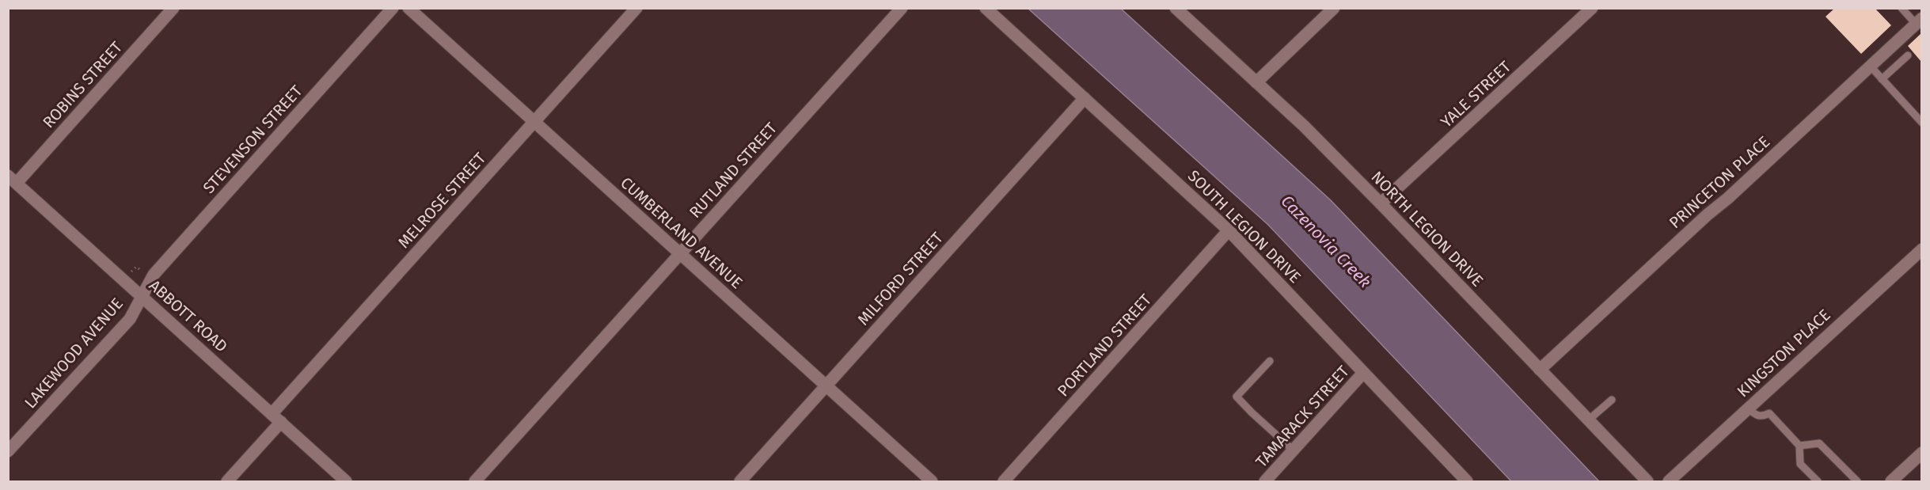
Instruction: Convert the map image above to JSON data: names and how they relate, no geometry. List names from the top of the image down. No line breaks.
{"streets":{"street":["ROBINS STREET","YALE STREET","STEVENSON STREET","RUTLAND STREET","PRINCETON PLACE","MELROSE STREET","SOUTH LEGION DRIVE","NORTH LEGION DRIVE","CUMBERLAND AVENUE","MILFORD STREET","ABBOTT ROAD","PORTLAND STREET","LAKEWOOD AVENUE","KINGSTON PLACE","TAMARACK STREET"]},"crossings":[["ROBINS STREET","ABBOTT ROAD"],["YALE STREET","NORTH LEGION DRIVE"],["STEVENSON STREET","ABBOTT ROAD"],["STEVENSON STREET","LAKEWOOD AVENUE"],["RUTLAND STREET","CUMBERLAND AVENUE"],["PRINCETON PLACE","NORTH LEGION DRIVE"],["MELROSE STREET","CUMBERLAND AVENUE"],["MELROSE STREET","ABBOTT ROAD"],["SOUTH LEGION DRIVE","MILFORD STREET"],["SOUTH LEGION DRIVE","PORTLAND STREET"],["SOUTH LEGION DRIVE","TAMARACK STREET"],["CUMBERLAND AVENUE","MILFORD STREET"],["ABBOTT ROAD","LAKEWOOD AVENUE"]],"water":["Cazenovia Creek"]}
